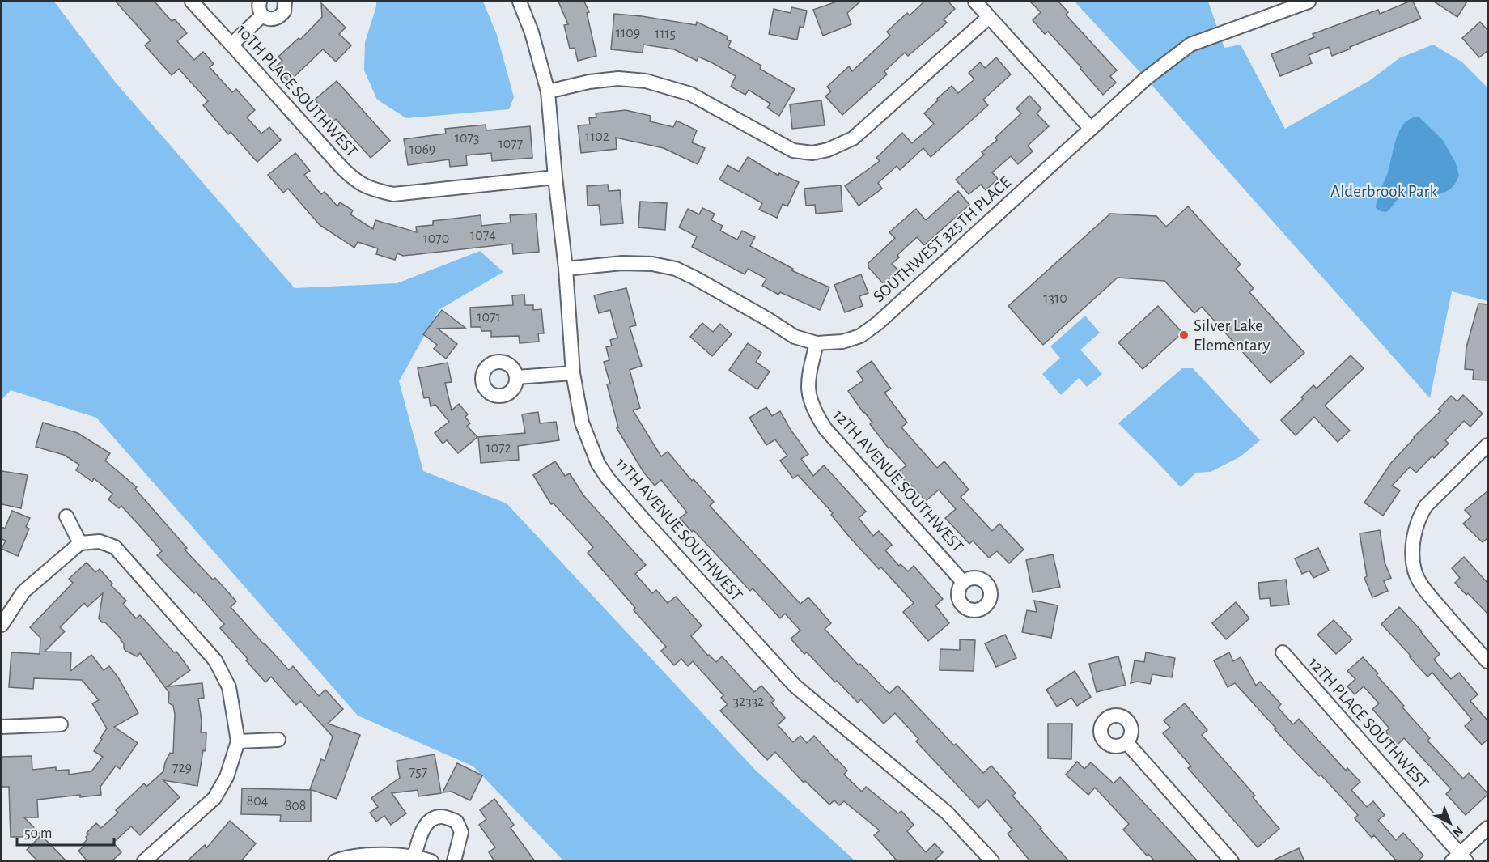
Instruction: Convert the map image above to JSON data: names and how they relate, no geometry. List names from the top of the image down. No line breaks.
{"streets":{"street":["10TH PLACE SOUTHWEST","SOUTHWEST 325TH PLACE","12TH AVENUE SOUTHWEST","11TH AVENUE SOUTHWEST","12TH PLACE SOUTHWEST"]},"crossings":[["10TH PLACE SOUTHWEST","11TH AVENUE SOUTHWEST"],["SOUTHWEST 325TH PLACE","12TH AVENUE SOUTHWEST"],["SOUTHWEST 325TH PLACE","11TH AVENUE SOUTHWEST"]],"parks":["Alderbrook Park"],"places":["Silver Lake Elementary"],"house_numbers":["1109","1115","1102","1073","1077","1069","1074","1070","1310","1071","1072","32332","729","757","804","808"],"scale_bar":"50 m","north":"bottom right"}
